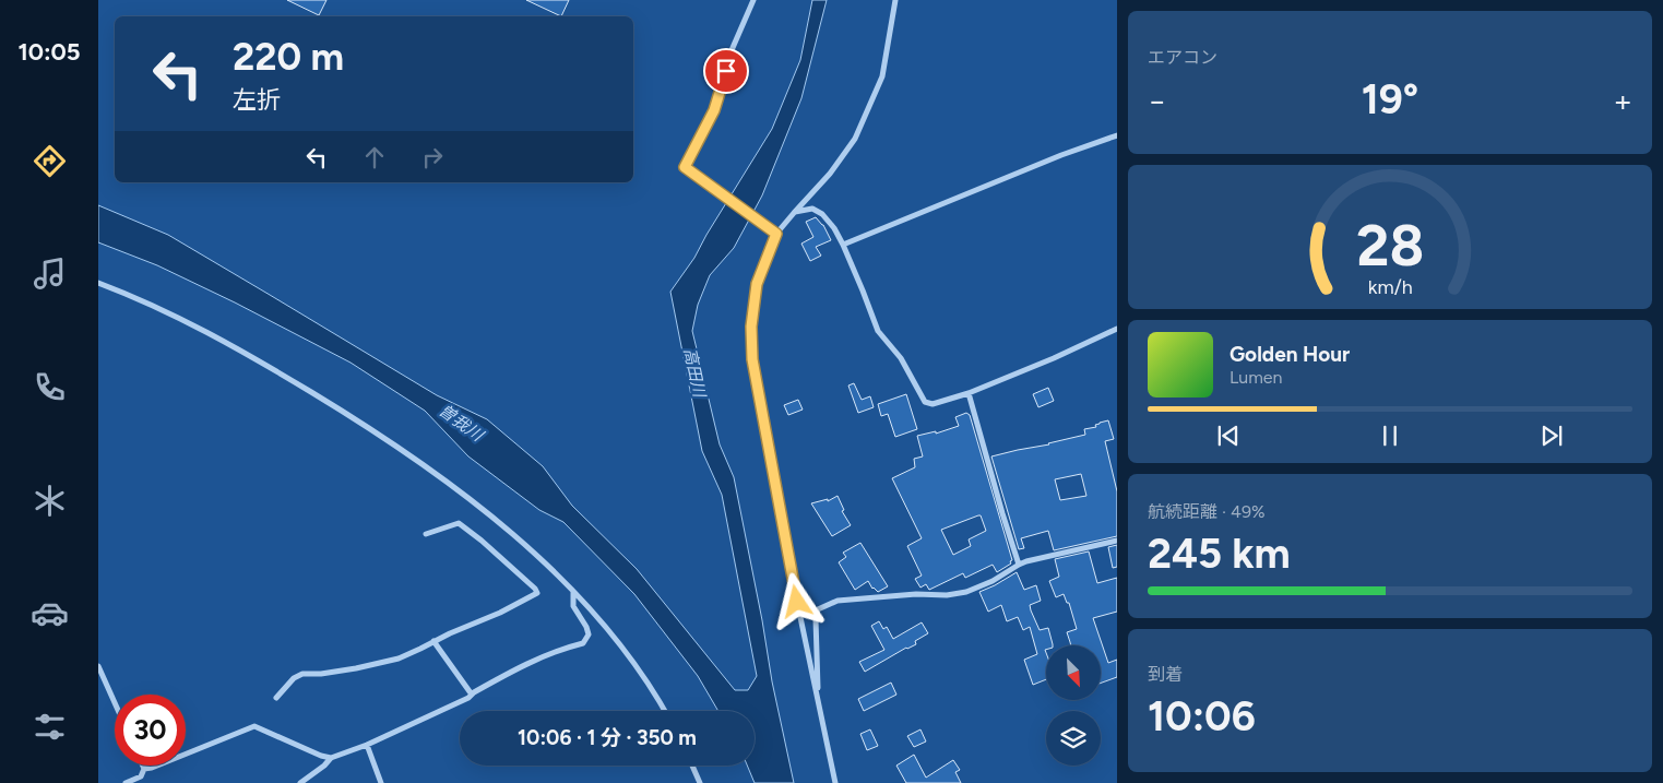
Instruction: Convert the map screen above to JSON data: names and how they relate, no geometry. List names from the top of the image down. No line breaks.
{"water":["高田川","曽我川"],"north":"bottom right","page":{"tabs":"10:05","tile":["エアコン",["航続距離 · 49%","245 km"],["到着","10:06"]],"turn":["220 m","左折"],"heat":["−","19°","+"],"song":["Golden Hour","Lumen"],"limit":"30","trip":"10:06 · 1 分 · 350 m","gauge":["28","km/h"]}}
